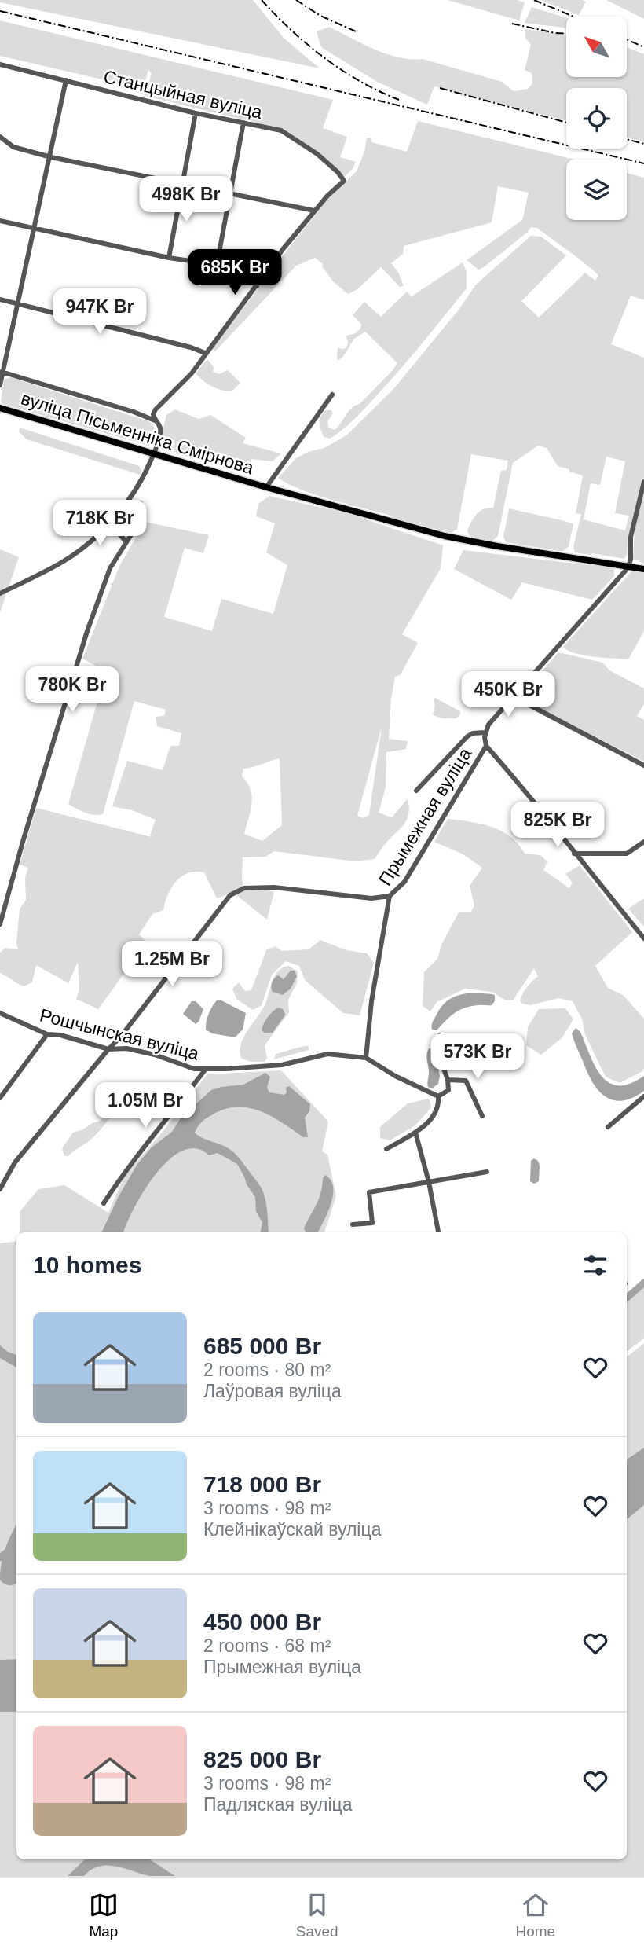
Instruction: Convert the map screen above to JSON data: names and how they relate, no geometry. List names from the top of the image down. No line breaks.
{"streets":{"main road":["вуліца Пісьменніка Смірнова"],"street":["Станцыйная вуліца","Прымежная вуліца","Рошчынская вуліца"]},"crossings":[["вуліца Пісьменніка Смірнова","Прымежная вуліца"],["Прымежная вуліца","Рошчынская вуліца"]],"north":"top left","page":{"price":["498K Br","685K Br","947K Br","718K Br","780K Br","450K Br","825K Br","1.25M Br","573K Br","1.05M Br"],"heading":"10 homes","list":[{"name":"685 000 Br","note":"2 rooms · 80 m² · Лаўровая вуліца"},{"name":"718 000 Br","note":"3 rooms · 98 m² · Клейнікаўскай вуліца"},{"name":"450 000 Br","note":"2 rooms · 68 m² · Прымежная вуліца"},{"name":"825 000 Br","note":"3 rooms · 98 m² · Падляская вуліца"}],"tabs":["Map","Saved","Home"]}}
